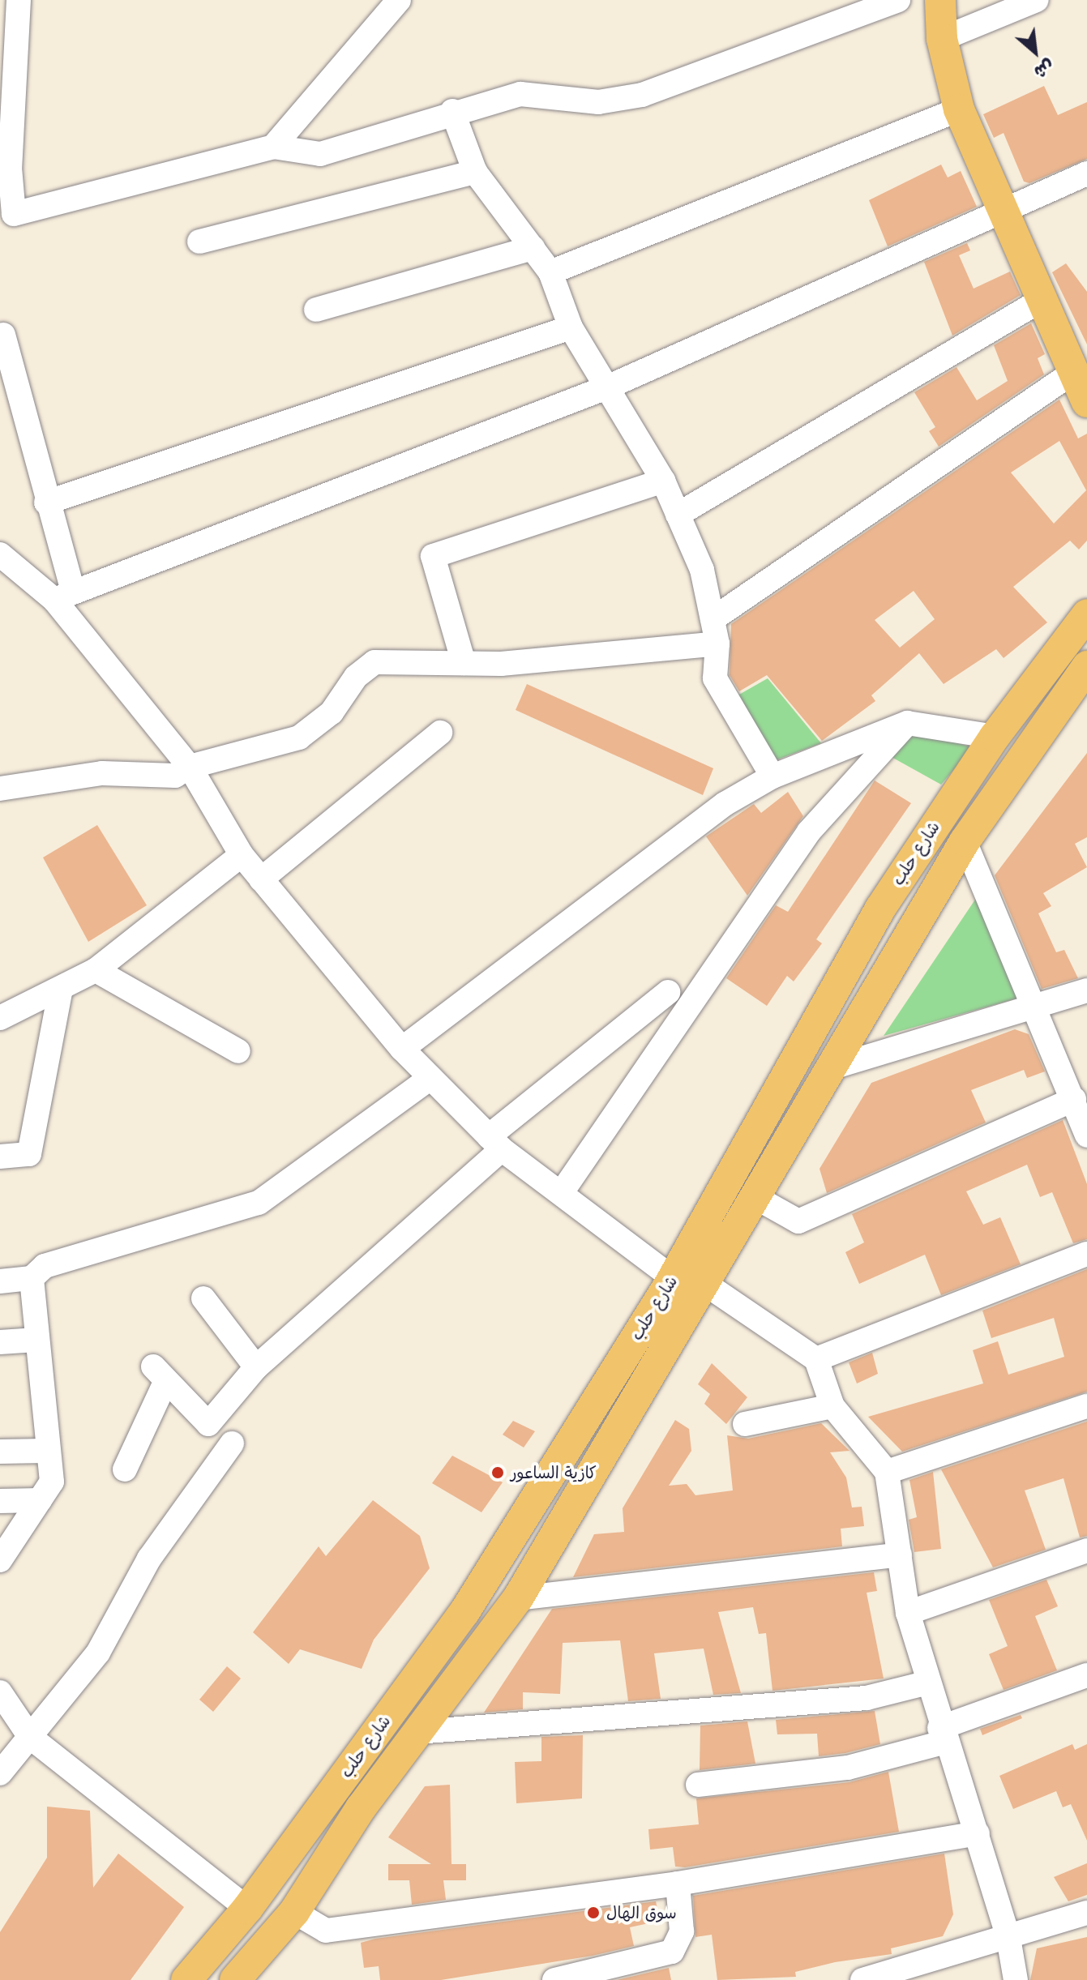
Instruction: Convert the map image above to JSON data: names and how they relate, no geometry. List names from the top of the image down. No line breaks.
{"streets":{"main road":["شارع حلب"]},"places":["كازية الساعور","سوق الهال"],"north":"bottom right"}
